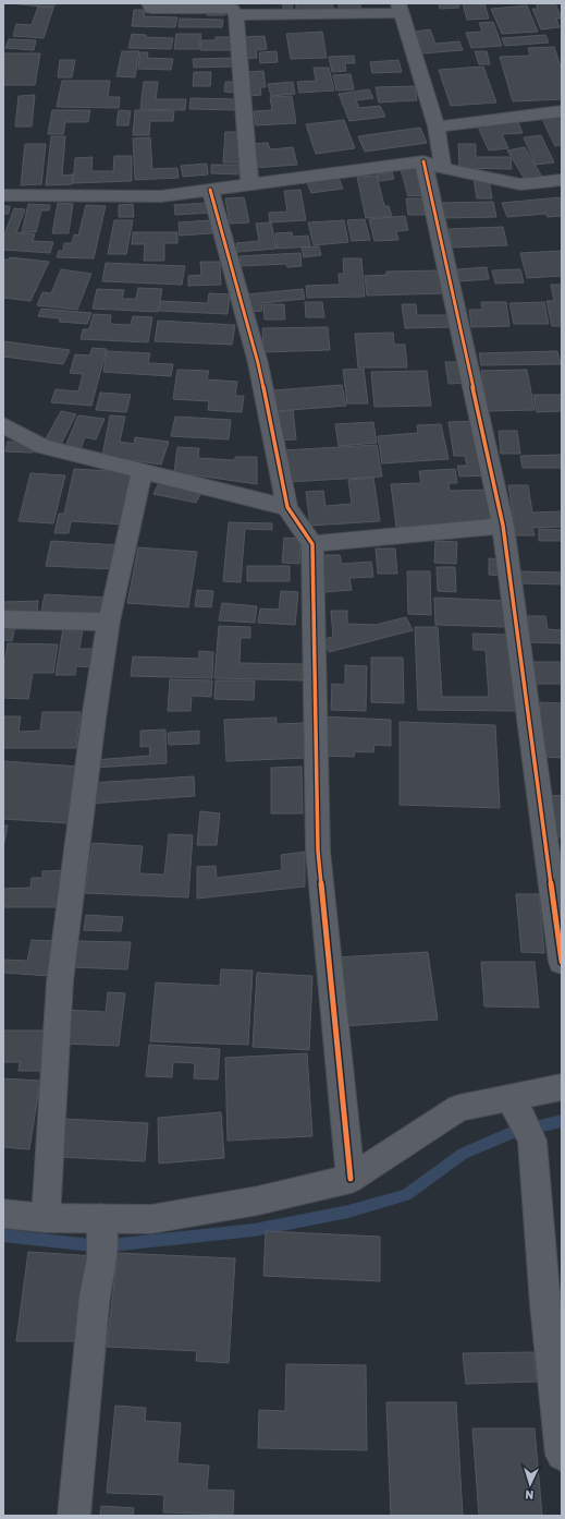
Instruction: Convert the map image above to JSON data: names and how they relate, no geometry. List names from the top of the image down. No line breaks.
{"north":"bottom"}
